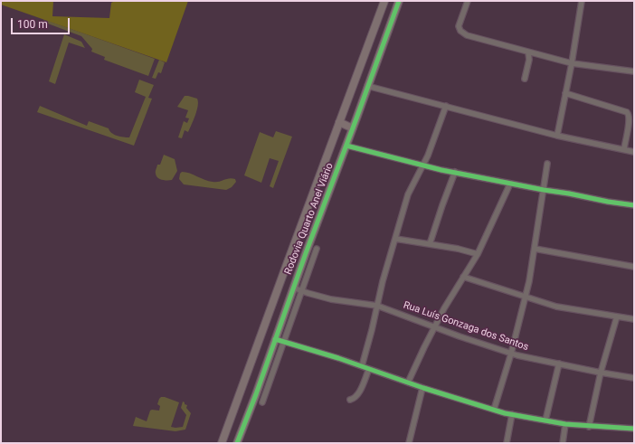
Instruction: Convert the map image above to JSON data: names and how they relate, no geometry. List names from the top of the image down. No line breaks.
{"streets":{"highway":["Rodovia Quarto Anel Viário"],"street":["Rua Luís Gonzaga dos Santos"]},"crossings":[["Rodovia Quarto Anel Viário","Rua Luís Gonzaga dos Santos"]],"scale_bar":"100 m"}
